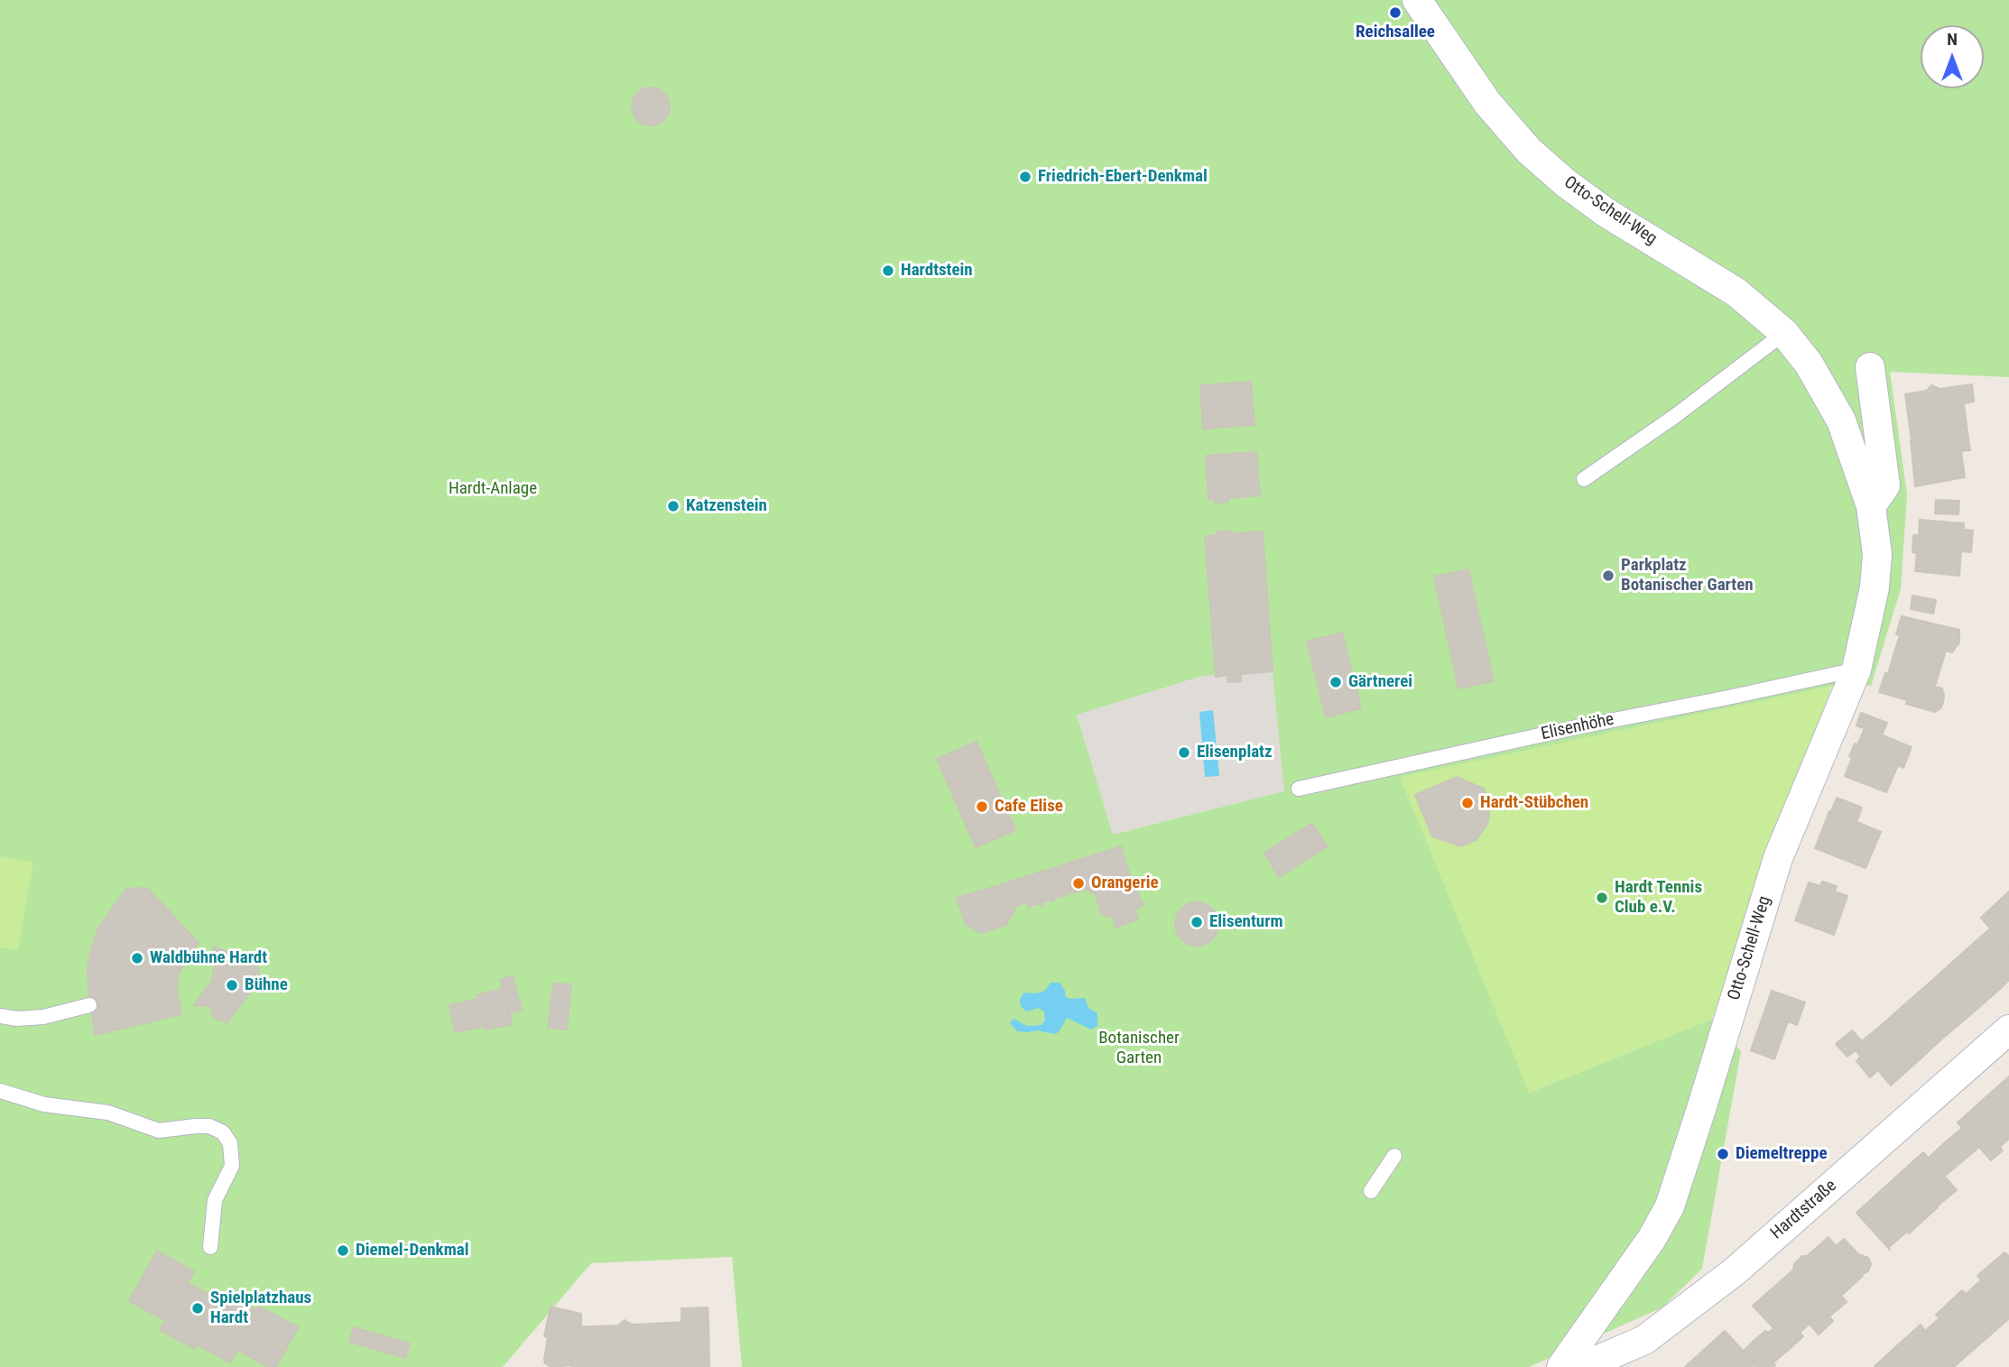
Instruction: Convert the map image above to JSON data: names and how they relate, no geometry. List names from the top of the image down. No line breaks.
{"streets":{"street":["Otto-Schell-Weg","Hardtstraße"],"lane":["Elisenhöhe"]},"crossings":[["Otto-Schell-Weg","Elisenhöhe"]],"parks":["Hardt-Anlage","Botanischer Garten"],"places":["Reichsallee","Friedrich-Ebert-Denkmal","Hardtstein","Katzenstein","Parkplatz Botanischer Garten","Gärtnerei","Elisenplatz","Hardt-Stübchen","Cafe Elise","Orangerie","Hardt Tennis Club e.V.","Elisenturm","Waldbühne Hardt","Bühne","Diemeltreppe","Diemel-Denkmal","Spielplatzhaus Hardt"],"north":"top"}
